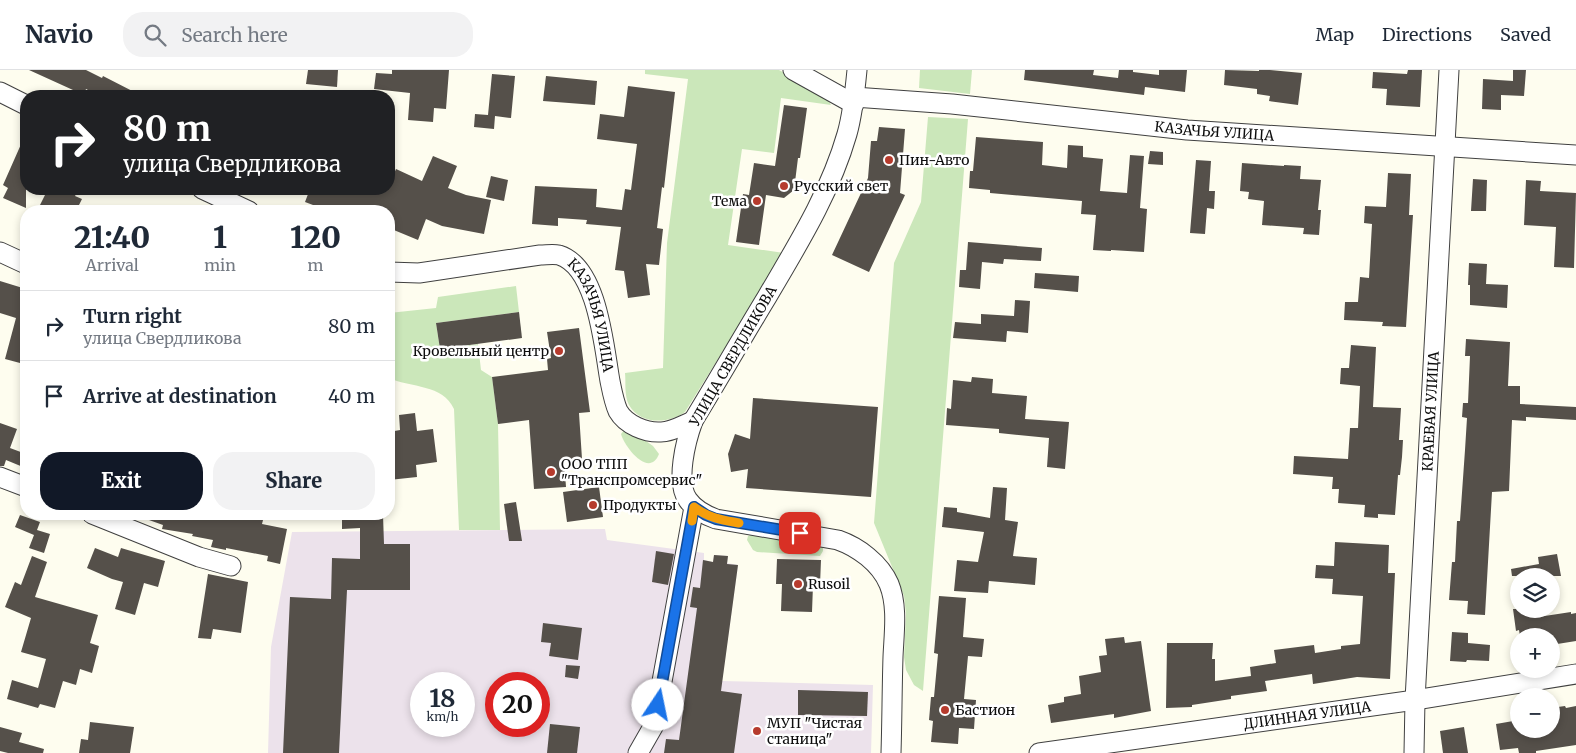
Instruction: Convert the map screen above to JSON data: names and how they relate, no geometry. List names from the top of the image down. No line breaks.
{"streets":{"street":["КАЗАЧЬЯ УЛИЦА","УЛИЦА СВЕРДЛИКОВА","КРАЕВАЯ УЛИЦА","ДЛИННАЯ УЛИЦА"]},"crossings":[["КАЗАЧЬЯ УЛИЦА","УЛИЦА СВЕРДЛИКОВА"],["КАЗАЧЬЯ УЛИЦА","КРАЕВАЯ УЛИЦА"],["КРАЕВАЯ УЛИЦА","ДЛИННАЯ УЛИЦА"]],"places":["Пин-Авто","Русский свет","Тема","Кровельный центр","ООО ТПП \"Транспромсервис\"","Продукты","Rusoil","Бастион","МУП \"Чистая станица\""],"page":{"header":"Navio","search":"Search here","nav":["Map","Directions","Saved"],"turn":["80 m","улица Свердликова"],"eta":["21:40","Arrival","1","min","120","m"],"list":[{"name":"Turn right","note":"улица Свердликова","value":"80 m"},{"name":"Arrive at destination","value":"40 m"}],"buttons":["Exit","Share"],"map_buttons":["+","−"],"speed":"18 km/h","limit":"20"}}
